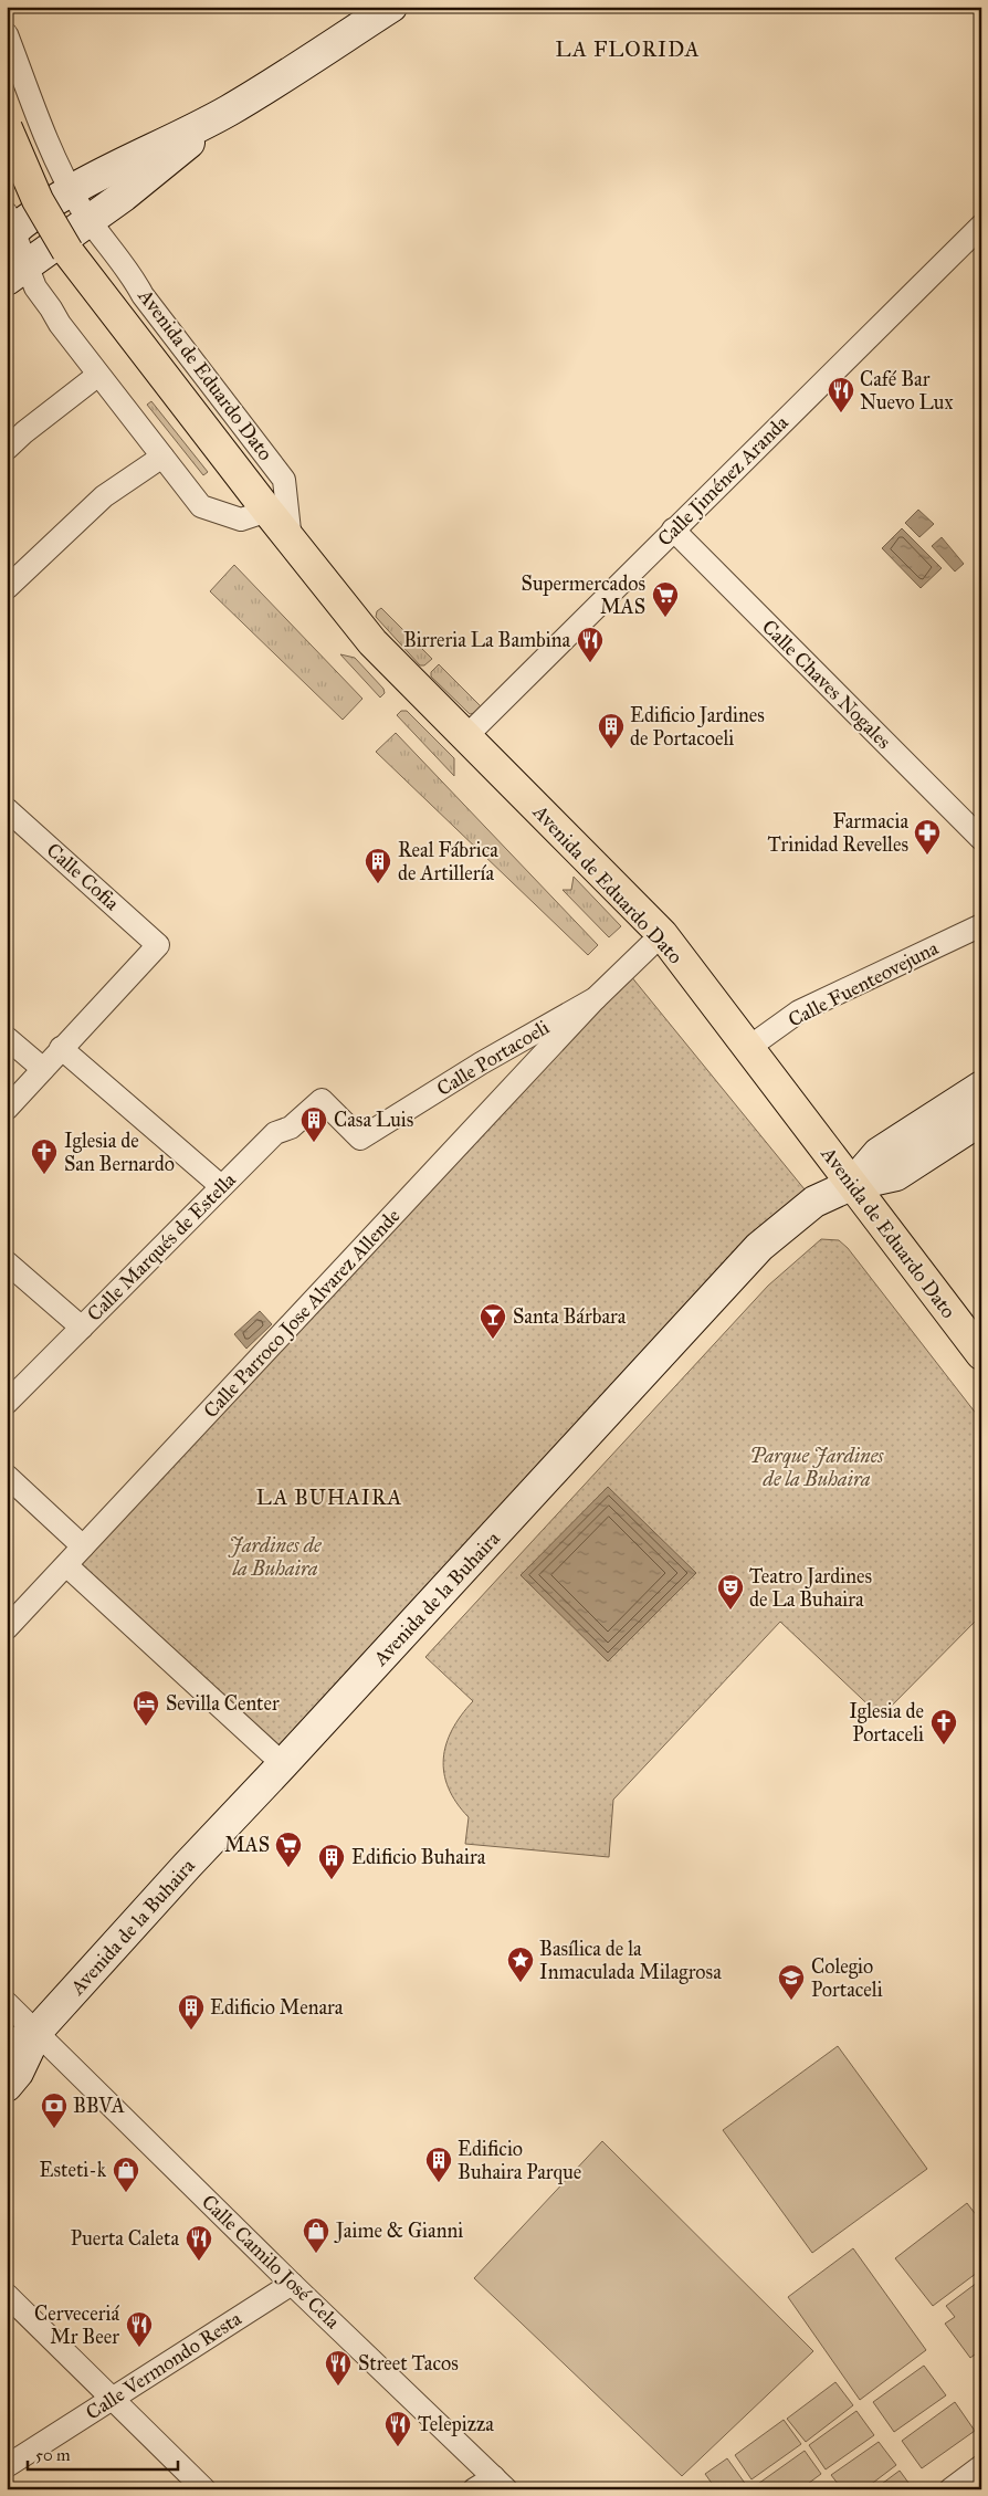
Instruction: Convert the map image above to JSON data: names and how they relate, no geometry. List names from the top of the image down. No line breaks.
{"streets":{"main road":["Avenida de Eduardo Dato","Avenida de la Buhaira"],"street":["Calle Jiménez Aranda","Calle Chaves Nogales","Calle Cofia","Calle Fuenteovejuna","Calle Portacoeli","Calle Marqués de Estella","Calle Parroco Jose Alvarez Allende","Calle Camilo José Cela","Calle Vermondo Resta"]},"crossings":[["Avenida de Eduardo Dato","Calle Jiménez Aranda"],["Avenida de Eduardo Dato","Calle Fuenteovejuna"],["Avenida de Eduardo Dato","Calle Portacoeli"],["Avenida de Eduardo Dato","Avenida de la Buhaira"],["Calle Jiménez Aranda","Calle Chaves Nogales"],["Calle Portacoeli","Calle Marqués de Estella"],["Calle Portacoeli","Calle Parroco Jose Alvarez Allende"],["Avenida de la Buhaira","Calle Camilo José Cela"],["Calle Camilo José Cela","Calle Vermondo Resta"]],"districts":["LA FLORIDA","LA BUHAIRA"],"parks":["Parque Jardines de la Buhaira","Jardines de la Buhaira"],"places":{"restaurant":["Café Bar Nuevo Lux","Birreria La Bambina","Puerta Caleta","Cerveceriá Mr Beer","Street Tacos","Telepizza"],"supermarket":["Supermercados MAS","MAS"],"building":["Edificio Jardines de Portacoeli","Real Fábrica de Artillería","Casa Luis","Edificio Buhaira","Edificio Menara","Edificio Buhaira Parque"],"pharmacy":["Farmacia Trinidad Revelles"],"church":["Iglesia de San Bernardo","Iglesia de Portaceli"],"bar":["Santa Bárbara"],"theatre":["Teatro Jardines de La Buhaira"],"hotel":["Sevilla Center"],"place":["Basílica de la Inmaculada Milagrosa"],"school or university":["Colegio Portaceli"],"bank":["BBVA"],"shop":["Esteti-k","Jaime & Gianni"]},"scale_bar":"50 m"}
